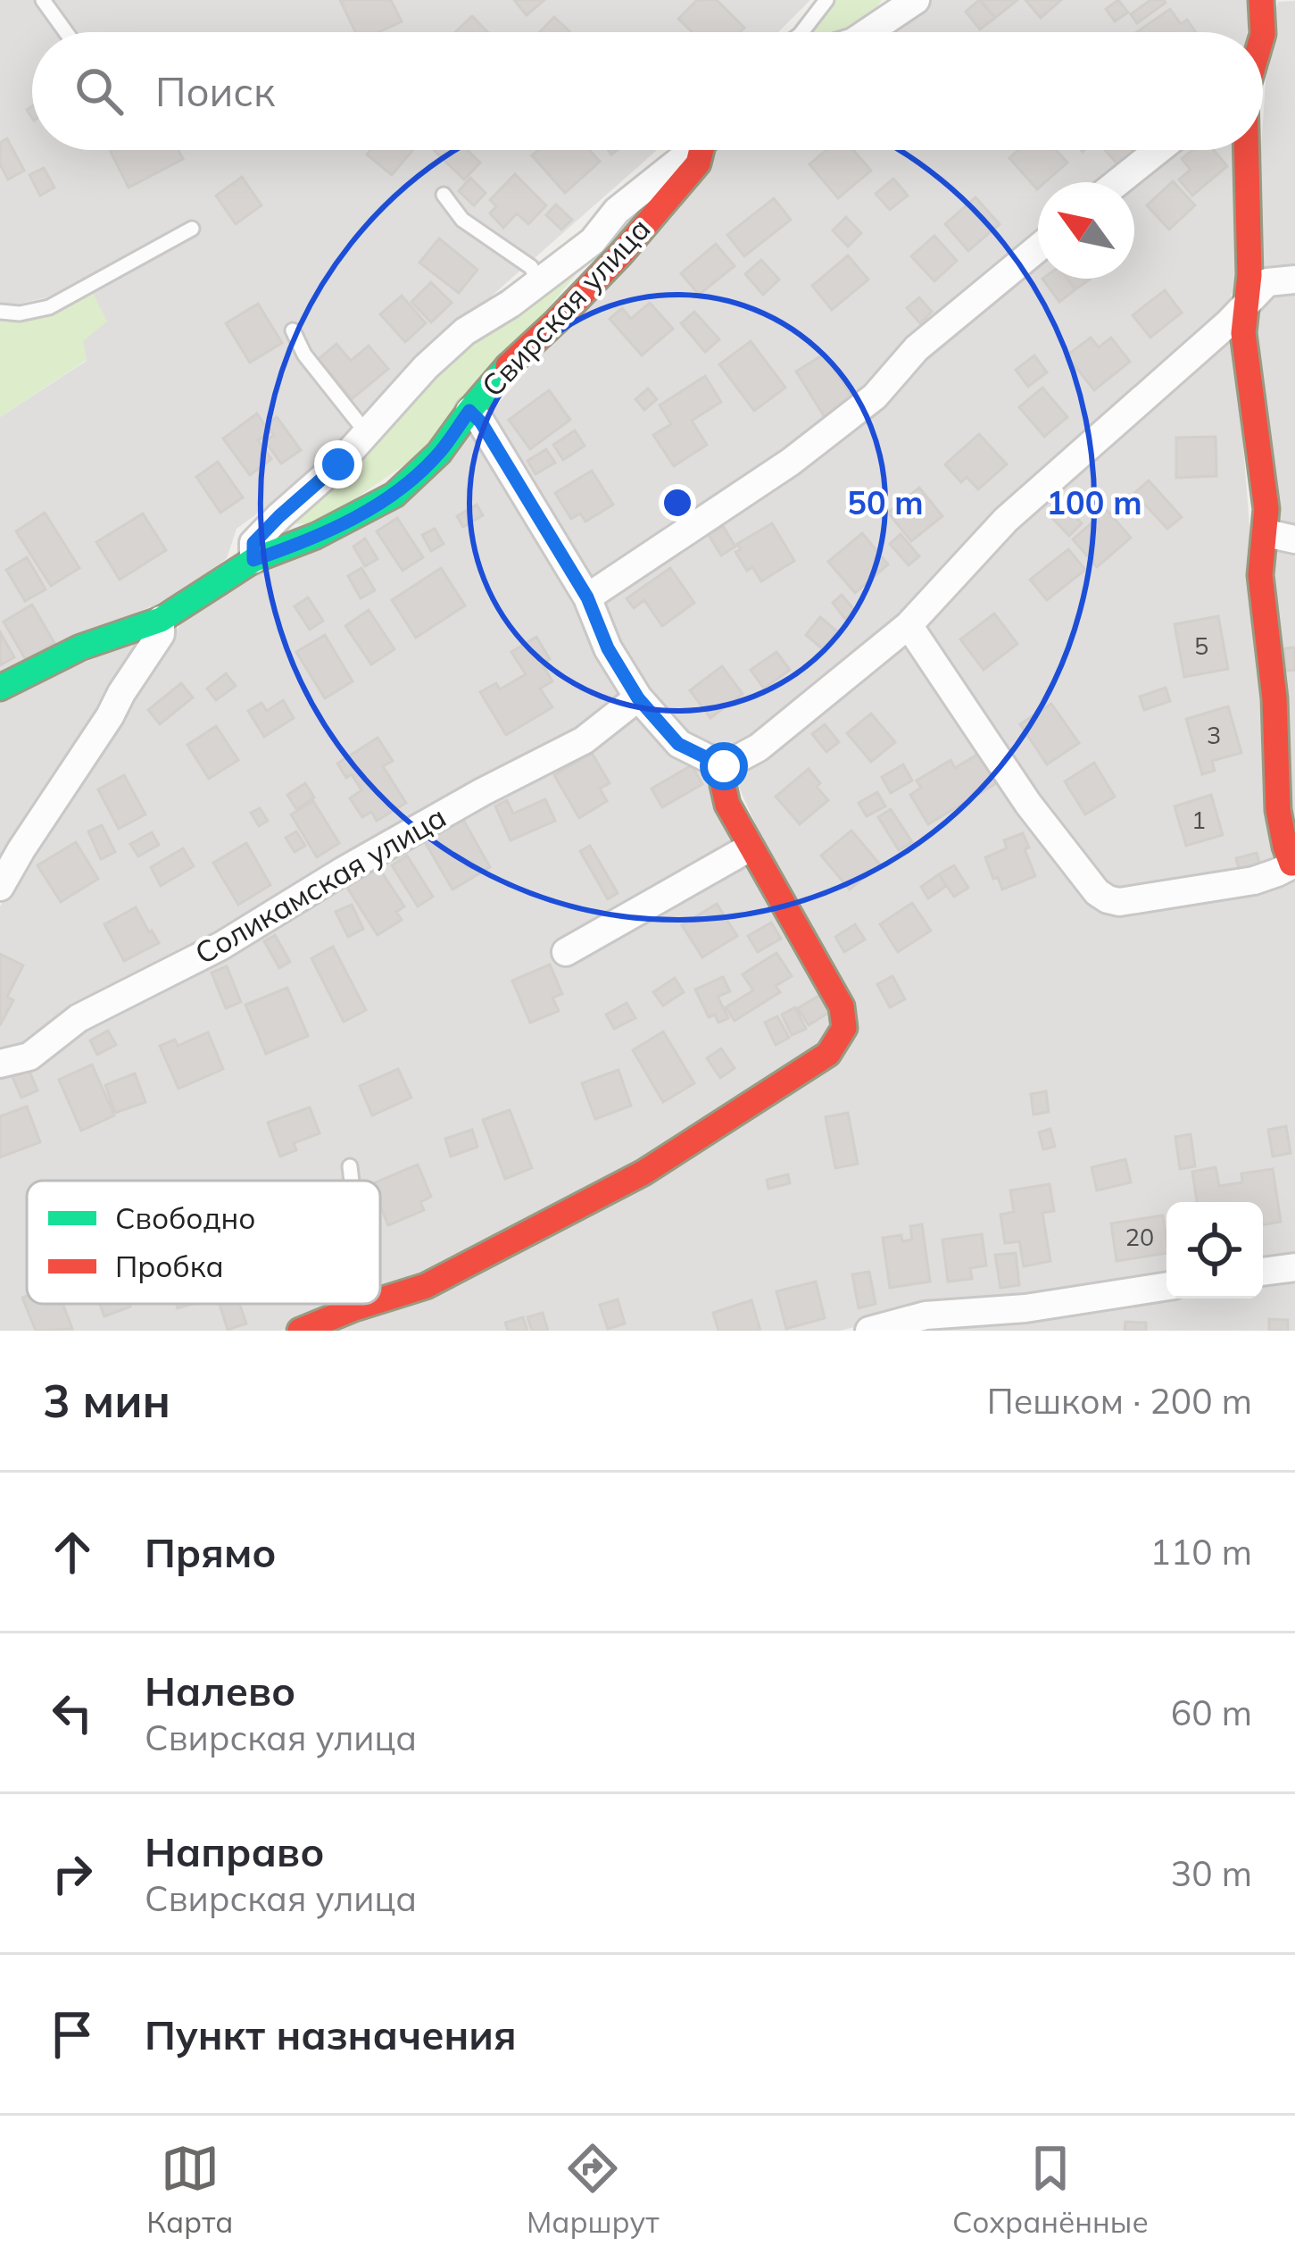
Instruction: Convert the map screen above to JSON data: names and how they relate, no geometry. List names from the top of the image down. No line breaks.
{"streets":{"street":["Свирская улица","Соликамская улица"]},"house_numbers":["5","3","1","20"],"legend":["Свободно","Пробка"],"north":"top left","page":{"search":"Поиск","heading":["3 мин","Пешком · 200 m"],"list":[["Прямо","110 m"],["Налево","Свирская улица","60 m"],["Направо","Свирская улица","30 m"],"Пункт назначения"],"nav":["Карта","Маршрут","Сохранённые"]},"rings":["50 m","100 m"]}
